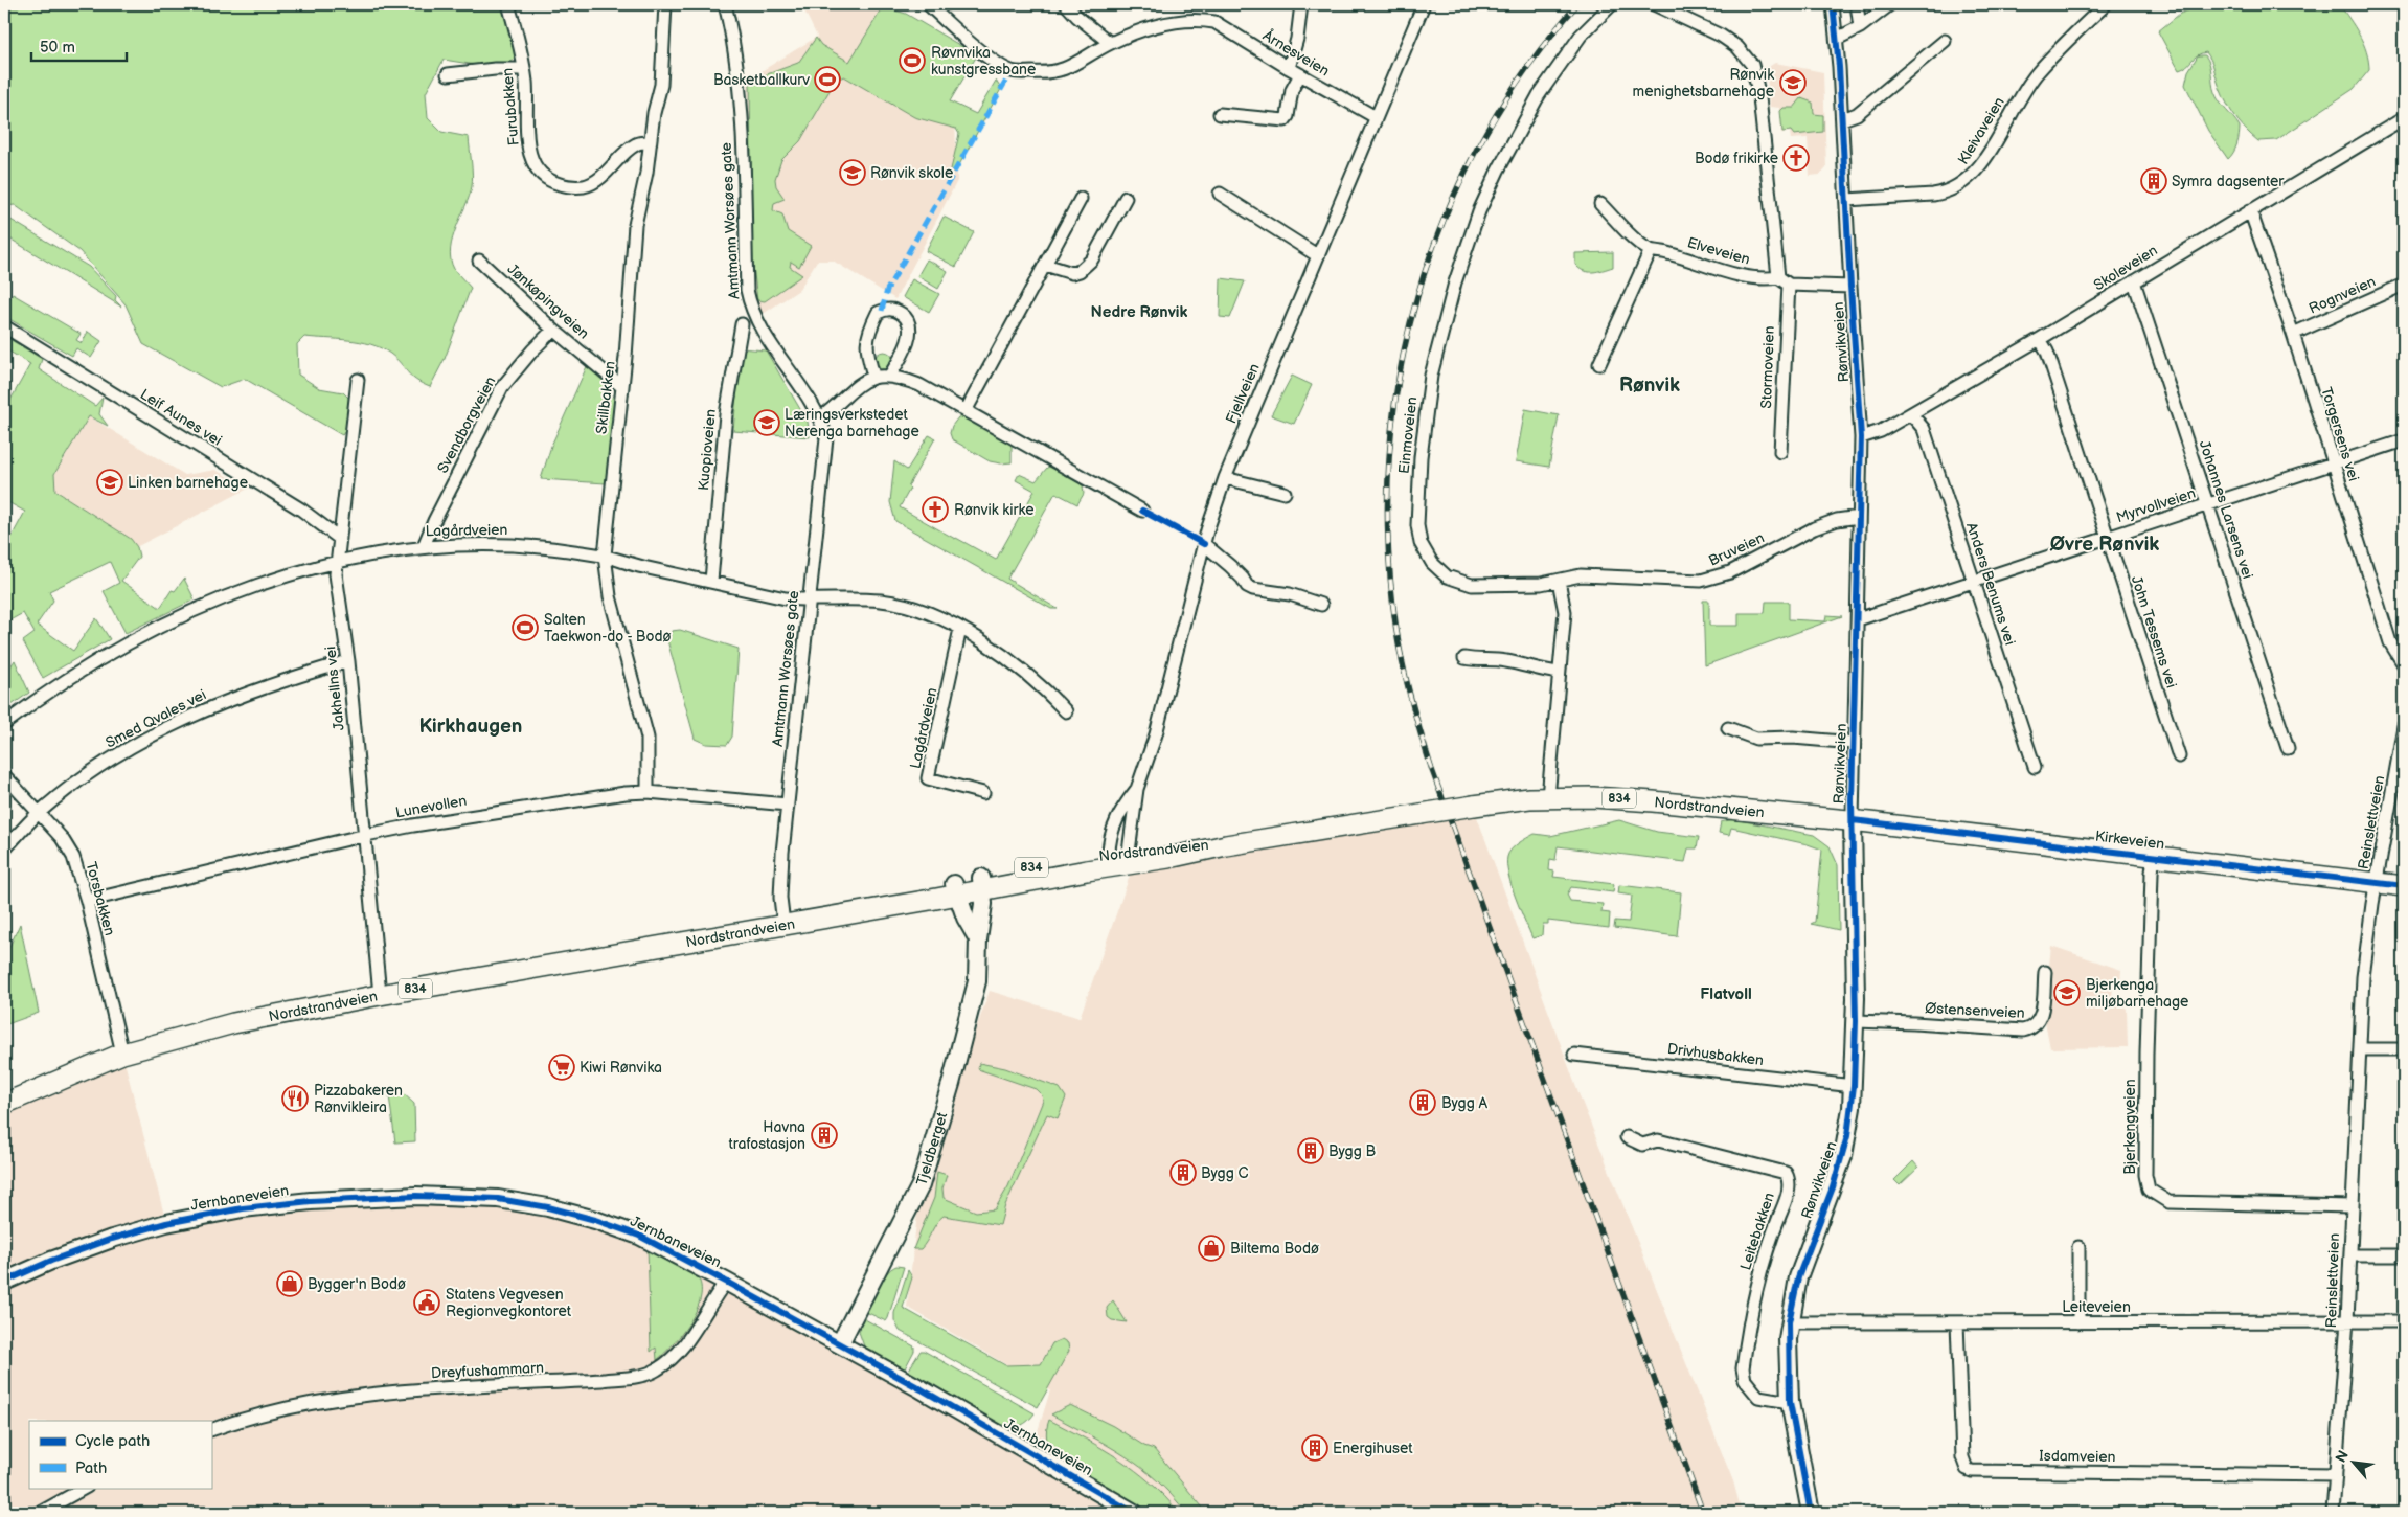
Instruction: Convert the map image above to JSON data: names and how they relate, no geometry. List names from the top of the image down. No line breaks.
{"streets":{"main road":["834","Nordstrandveien","Kirkeveien"],"street":["Årnesveien","Furubakken","Kleivaveien","Amtmann Worsøes gate","Elveveien","Skoleveien","Rognveien","Jønkøpingveien","Rønvikveien","Stormoveien","Fjellveien","Skillbakken","Leif Aunes vei","Svendborgveien","Torgersens vei","Einmoveien","Kuopioveien","Myrvollveien","Johannes Larsens vei","Lagårdveien","Bruveien","Anders Benums vei","John Tessems vei","Jakhellns vei","Smed Qvales vei","Lunevollen","Reinslettveien","Torsbakken","Østensenveien","Drivhusbakken","Bjerkengveien","Tjeldberget","Jernbaneveien","Leitebakken","Leiteveien","Dreyfushammarn","Isdamveien"]},"crossings":[["Årnesveien","Fjellveien"],["Furubakken","Skillbakken"],["Kleivaveien","Rønvikveien"],["Amtmann Worsøes gate","Lagårdveien"],["Amtmann Worsøes gate","Lunevollen"],["Amtmann Worsøes gate","Nordstrandveien"],["Skoleveien","Rønvikveien"],["Skoleveien","Torgersens vei"],["Skoleveien","Johannes Larsens vei"],["Skoleveien","Anders Benums vei"],["Skoleveien","John Tessems vei"],["Rognveien","Torgersens vei"],["Jønkøpingveien","Skillbakken"],["Jønkøpingveien","Svendborgveien"],["Rønvikveien","Myrvollveien"],["Rønvikveien","Bruveien"],["Rønvikveien","Nordstrandveien"],["Rønvikveien","Kirkeveien"],["Rønvikveien","Østensenveien"],["Rønvikveien","Drivhusbakken"],["Rønvikveien","Leitebakken"],["Rønvikveien","Leiteveien"],["Fjellveien","Nordstrandveien"],["Skillbakken","Lagårdveien"],["Skillbakken","Lunevollen"],["Leif Aunes vei","Jakhellns vei"],["Svendborgveien","Lagårdveien"],["Torgersens vei","Myrvollveien"],["Einmoveien","Bruveien"],["Kuopioveien","Lagårdveien"],["Myrvollveien","Johannes Larsens vei"],["Myrvollveien","Anders Benums vei"],["Myrvollveien","John Tessems vei"],["Lagårdveien","Jakhellns vei"],["Jakhellns vei","Smed Qvales vei"],["Jakhellns vei","Lunevollen"],["Jakhellns vei","Nordstrandveien"],["Smed Qvales vei","Torsbakken"],["Lunevollen","Torsbakken"],["Nordstrandveien","Kirkeveien"],["Nordstrandveien","Torsbakken"],["Nordstrandveien","Tjeldberget"],["Reinslettveien","Kirkeveien"],["Reinslettveien","Bjerkengveien"],["Reinslettveien","Leiteveien"],["Reinslettveien","Isdamveien"],["Kirkeveien","Bjerkengveien"],["Tjeldberget","Jernbaneveien"],["Jernbaneveien","Dreyfushammarn"],["Leiteveien","Isdamveien"]],"districts":["Nedre Rønvik","Rønvik","Øvre Rønvik","Kirkhaugen","Flatvoll"],"places":{"sports":["Røvnvika kunstgressbane","Basketballkurv","Salten Taekwon-do - Bodø"],"school or university":["Rønvik menighetsbarnehage","Rønvik skole","Læringsverkstedet Nerenga barnehage","Linken barnehage","Bjerkenga miljøbarnehage"],"church":["Bodø frikirke","Rønvik kirke"],"building":["Symra dagsenter","Bygg A","Havna trafostasjon","Bygg B","Bygg C","Energihuset"],"supermarket":["Kiwi Rønvika"],"restaurant":["Pizzabakeren Rønvikleira"],"shop":["Biltema Bodø","Bygger'n Bodø"],"public building":["Statens Vegvesen Regionvegkontoret"]},"legend":["Cycle path","Path"],"scale_bar":"50 m","north":"top left"}
